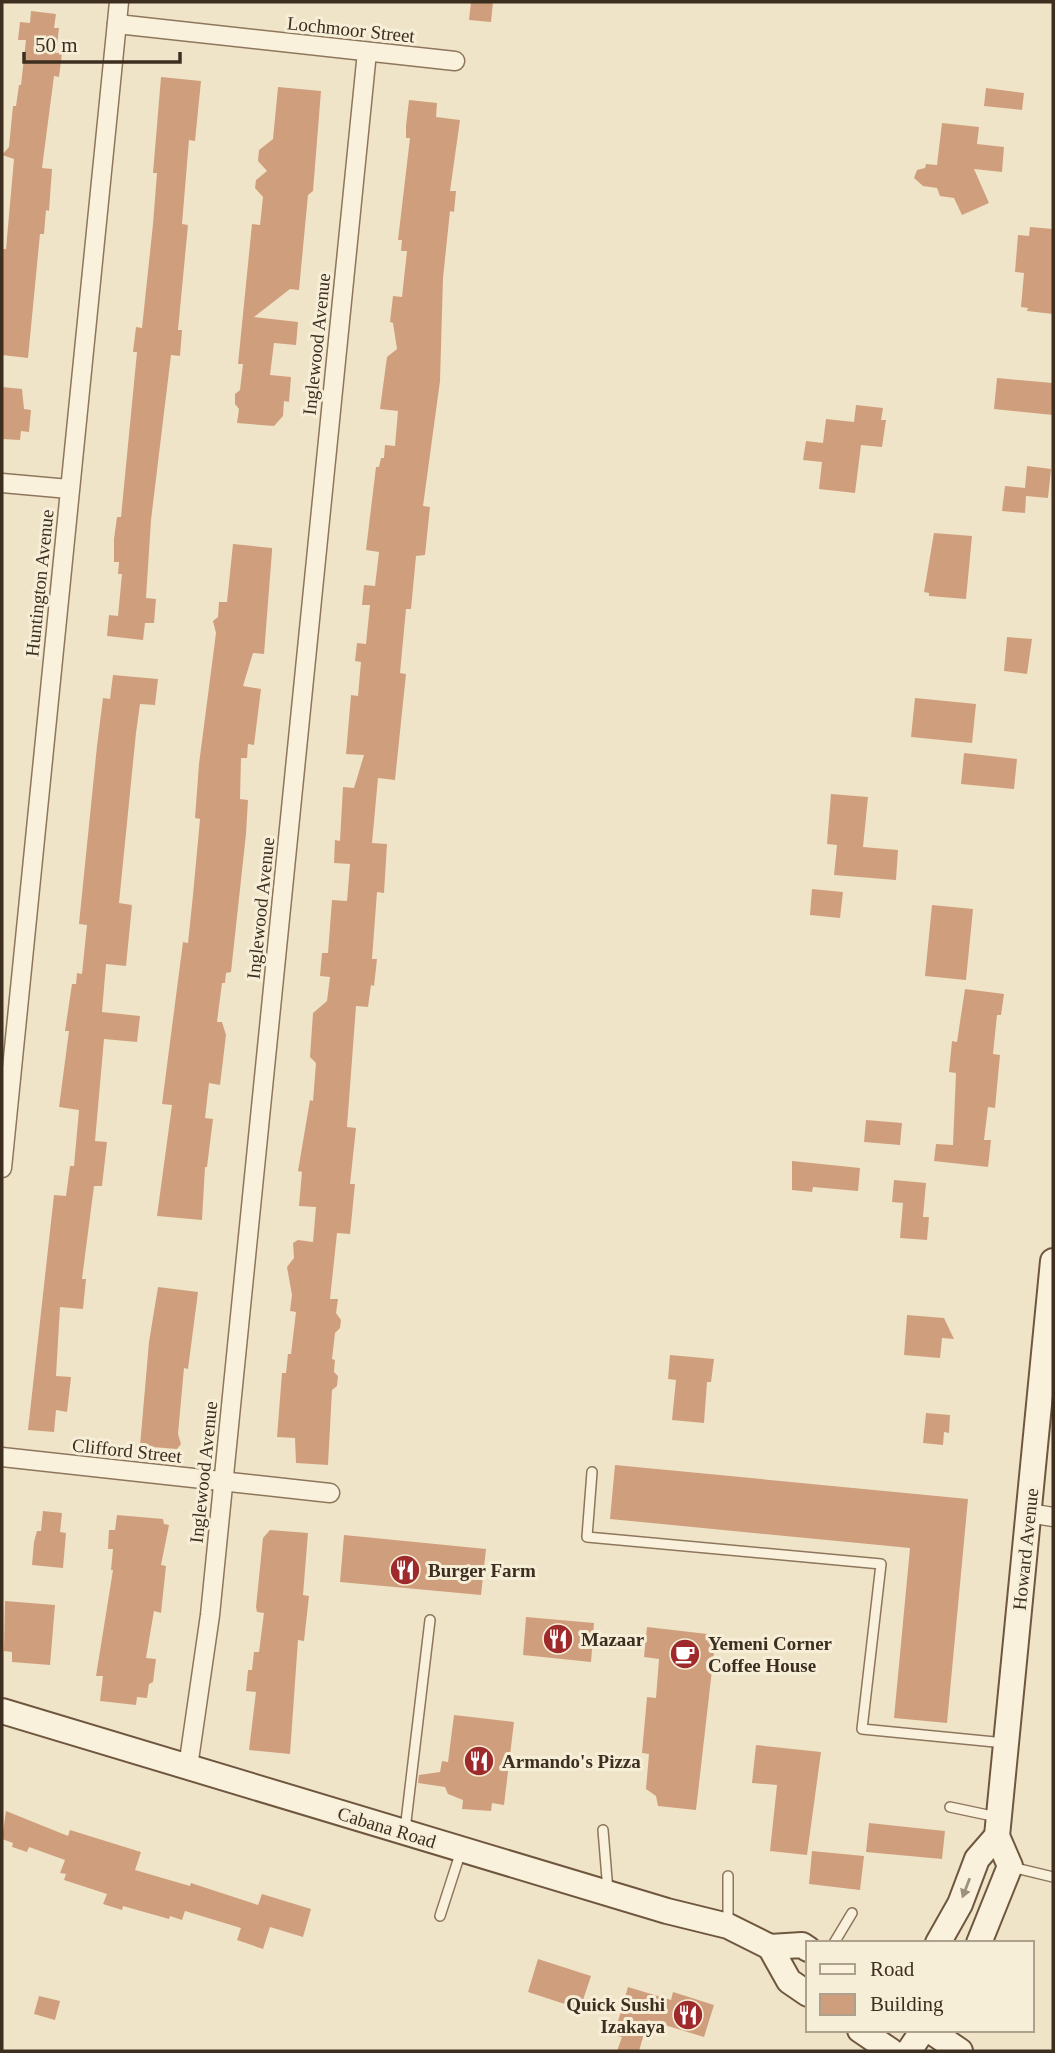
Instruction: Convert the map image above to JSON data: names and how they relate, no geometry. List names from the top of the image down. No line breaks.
{"streets":{"main road":["Howard Avenue","Cabana Road"],"street":["Lochmoor Street","Inglewood Avenue","Huntington Avenue","Clifford Street"]},"crossings":[["Lochmoor Street","Inglewood Avenue"],["Lochmoor Street","Huntington Avenue"],["Inglewood Avenue","Clifford Street"],["Inglewood Avenue","Cabana Road"]],"places":{"restaurant":["Burger Farm","Mazaar","Armando's Pizza","Quick Sushi Izakaya"],"cafe":["Yemeni Corner Coffee House"]},"legend":["Road","Building"],"scale_bar":"50 m"}
